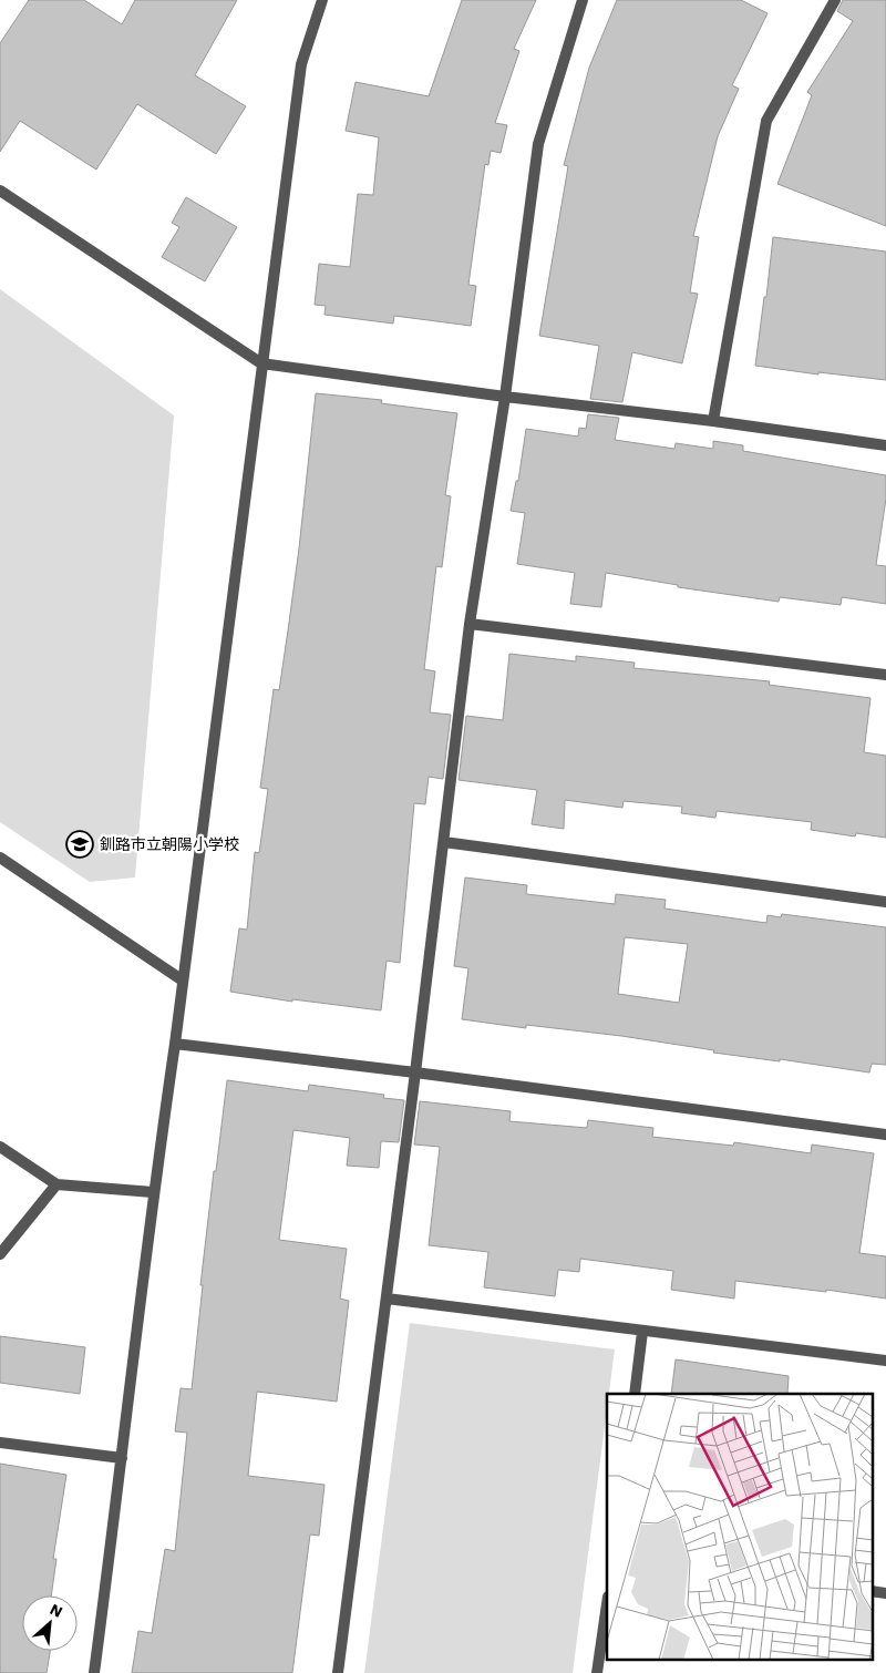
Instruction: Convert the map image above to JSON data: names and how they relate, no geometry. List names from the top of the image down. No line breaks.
{"places":{"school or university":["釧路市立朝陽小学校"]},"north":"top right"}
